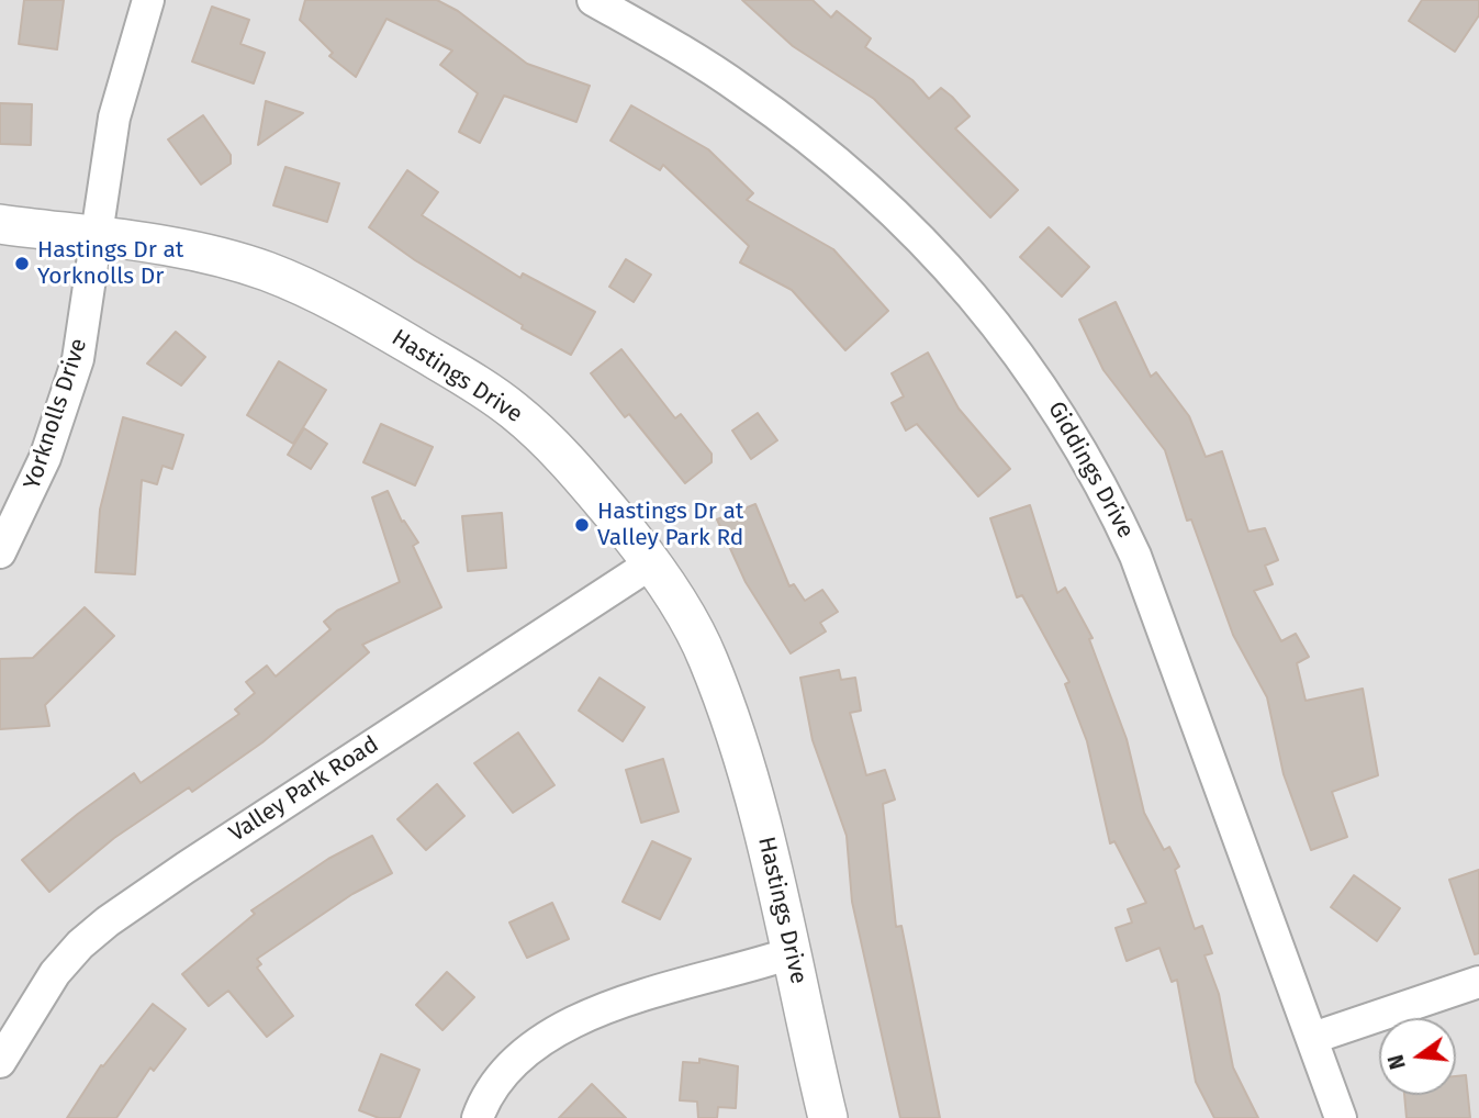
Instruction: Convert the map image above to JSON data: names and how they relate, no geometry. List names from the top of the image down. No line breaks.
{"streets":{"street":["Hastings Drive","Yorknolls Drive","Giddings Drive","Valley Park Road"]},"crossings":[["Hastings Drive","Yorknolls Drive"],["Hastings Drive","Valley Park Road"]],"places":["Hastings Dr at Yorknolls Dr","Hastings Dr at Valley Park Rd"],"north":"left"}
